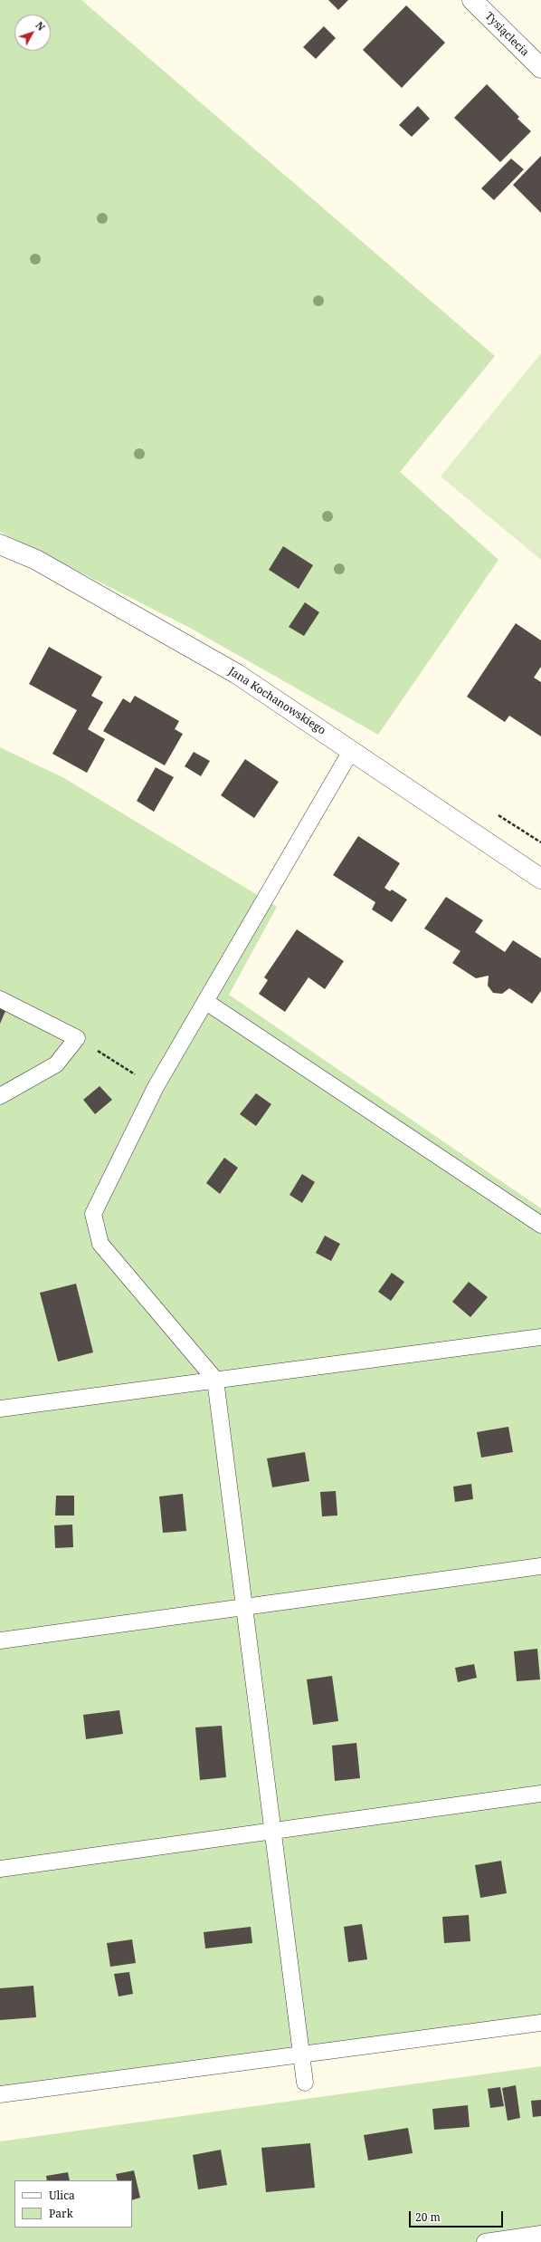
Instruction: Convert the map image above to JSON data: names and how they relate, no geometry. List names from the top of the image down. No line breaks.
{"streets":{"street":["Tysiąclecia","Jana Kochanowskiego"]},"legend":["Ulica","Park"],"scale_bar":"20 m","north":"top right"}
